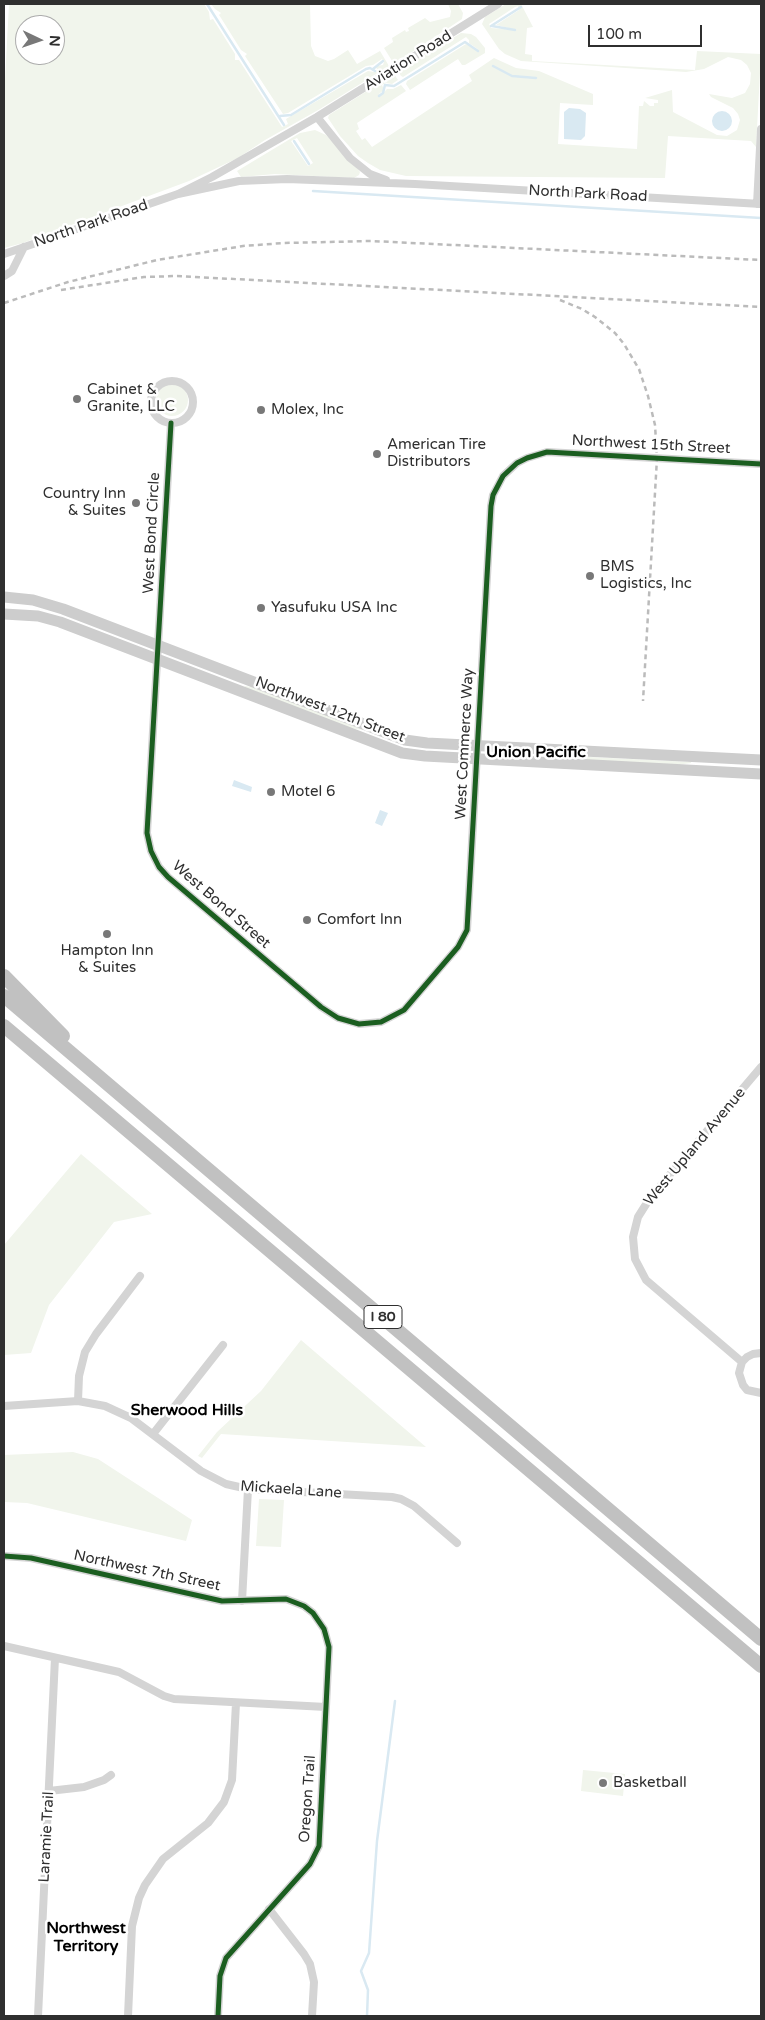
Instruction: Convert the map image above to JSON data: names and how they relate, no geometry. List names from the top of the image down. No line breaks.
{"streets":{"highway":["I 80"],"main road":["Northwest 12th Street"],"street":["Aviation Road","North Park Road","Northwest 15th Street","West Bond Circle","West Commerce Way","West Bond Street","West Upland Avenue","Mickaela Lane","Northwest 7th Street","Oregon Trail","Laramie Trail"]},"crossings":[["Aviation Road","North Park Road"],["Northwest 15th Street","West Commerce Way"],["West Bond Circle","Northwest 12th Street"],["West Bond Circle","West Bond Street"],["Northwest 12th Street","West Commerce Way"],["Northwest 12th Street","West Bond Street"],["West Commerce Way","West Bond Street"],["Northwest 7th Street","Oregon Trail"]],"districts":["Union Pacific","Sherwood Hills","Northwest Territory"],"places":["Cabinet & Granite, LLC","Molex, Inc","American Tire Distributors","Country Inn & Suites","BMS Logistics, Inc","Yasufuku USA Inc","Motel 6","Comfort Inn","Hampton Inn & Suites","Basketball"],"scale_bar":"100 m","north":"right"}
